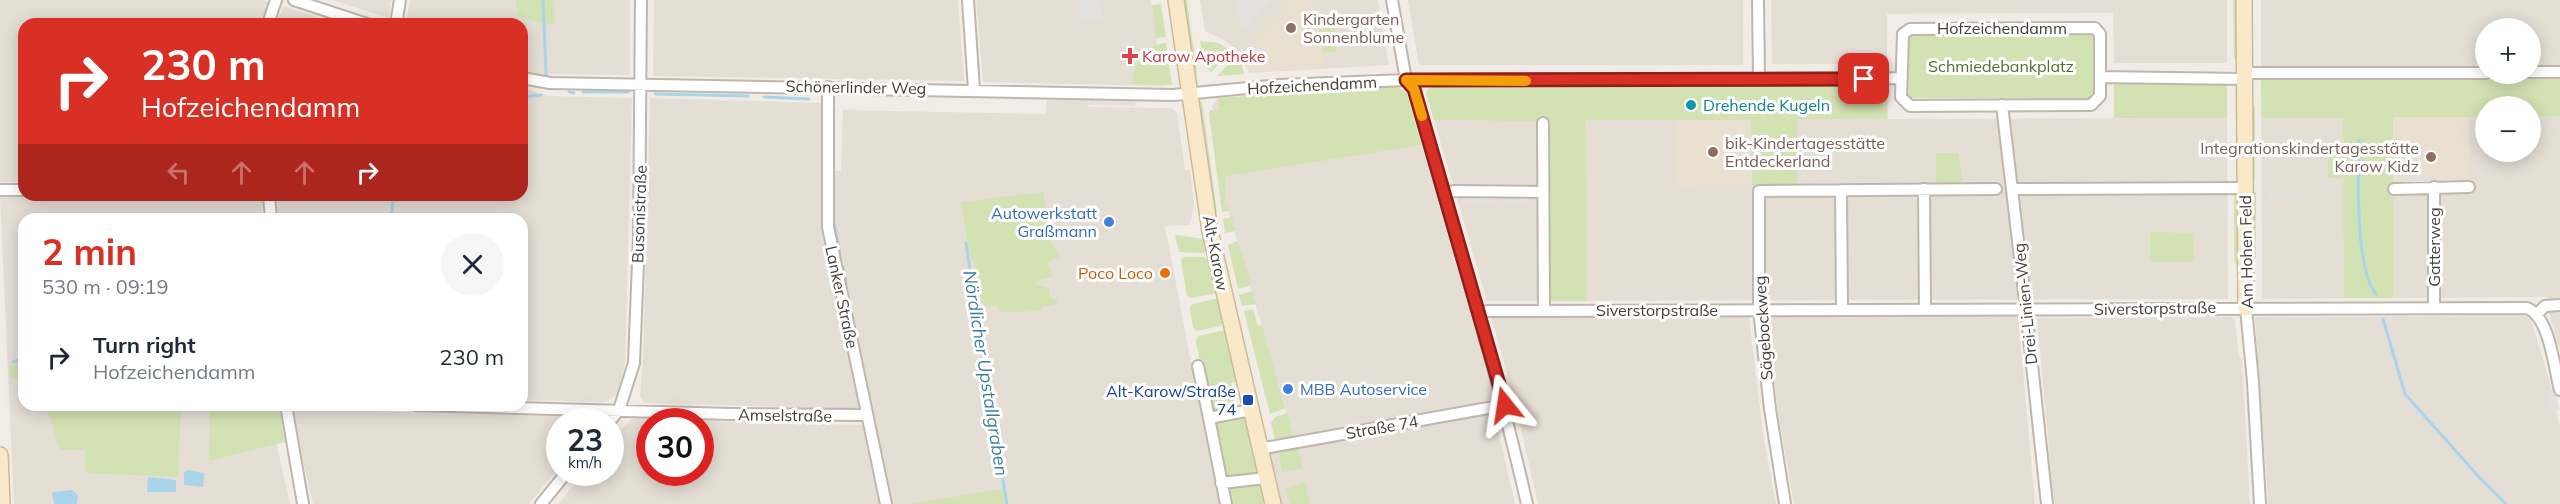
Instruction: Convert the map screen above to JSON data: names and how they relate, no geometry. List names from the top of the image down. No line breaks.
{"streets":{"main road":["Am Hohen Feld","Alt-Karow"],"street":["Hofzeichendamm","Schönerlinder Weg","Busonistraße","Gatterweg","Lanker Straße","Drei-Linien-Weg","Siverstorpstraße","Sägebockweg","Amselstraße","Straße 74"]},"crossings":[["Hofzeichendamm","Schönerlinder Weg"],["Hofzeichendamm","Alt-Karow"],["Hofzeichendamm","Drei-Linien-Weg"],["Schönerlinder Weg","Busonistraße"],["Schönerlinder Weg","Alt-Karow"],["Schönerlinder Weg","Lanker Straße"],["Gatterweg","Siverstorpstraße"],["Am Hohen Feld","Siverstorpstraße"],["Alt-Karow","Straße 74"],["Lanker Straße","Amselstraße"],["Drei-Linien-Weg","Siverstorpstraße"],["Siverstorpstraße","Sägebockweg"]],"water":["Nördlicher Upstallgraben"],"parks":["Schmiedebankplatz"],"places":{"other":["Kindergarten Sonnenblume","Drehende Kugeln","bik-Kindertagesstätte Entdeckerland","Integrationskindertagesstätte Karow Kidz","Autowerkstatt Graßmann","Poco Loco","MBB Autoservice"],"health":["Karow Apotheke"],"transit":["Alt-Karow/Straße 74"]},"page":{"map_buttons":["+","−"],"turn":["230 m","Hofzeichendamm"],"heading":["2 min","530 m · 09:19"],"list":[{"name":"Turn right","note":"Hofzeichendamm","value":"230 m"}],"speed":"23 km/h","limit":"30"}}
